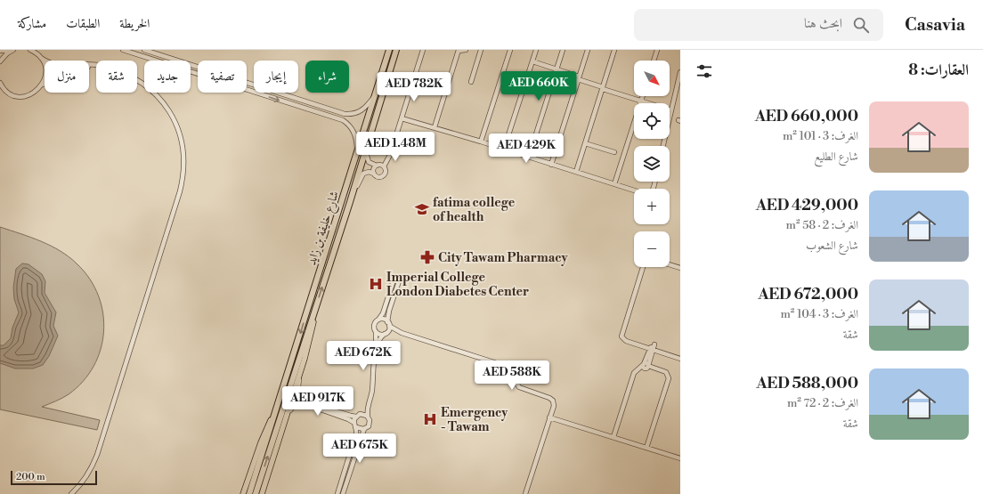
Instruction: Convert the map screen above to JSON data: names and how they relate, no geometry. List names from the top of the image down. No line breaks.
{"streets":{"highway":["شارع خليفة بن زايد"]},"places":{"school or university":["fatima college of health"],"pharmacy":["City Tawam Pharmacy"],"hospital":["Imperial College London Diabetes Center","Emergency - Tawam"]},"scale_bar":"200 m","north":"bottom right","page":{"header":"Casavia","search":"ابحث هنا","nav":["الخريطة","الطبقات","مشاركة"],"heading":"العقارات: 8","map_buttons":["+","−"],"chip":["شراء","إيجار","تصفية","جديد","شقة","منزل"],"price":["AED 660K","AED 782K","AED 1.48M","AED 429K","AED 672K","AED 588K","AED 917K","AED 675K"],"list":[{"name":"AED 660,000","note":"الغرف: 3 · 101 m² · شارع الطليع"},{"name":"AED 429,000","note":"الغرف: 2 · 58 m² · شارع الشعوب"},{"name":"AED 672,000","note":"الغرف: 3 · 104 m² · شقة"},{"name":"AED 588,000","note":"الغرف: 2 · 72 m² · شقة"}],"scale":"200 m"}}
